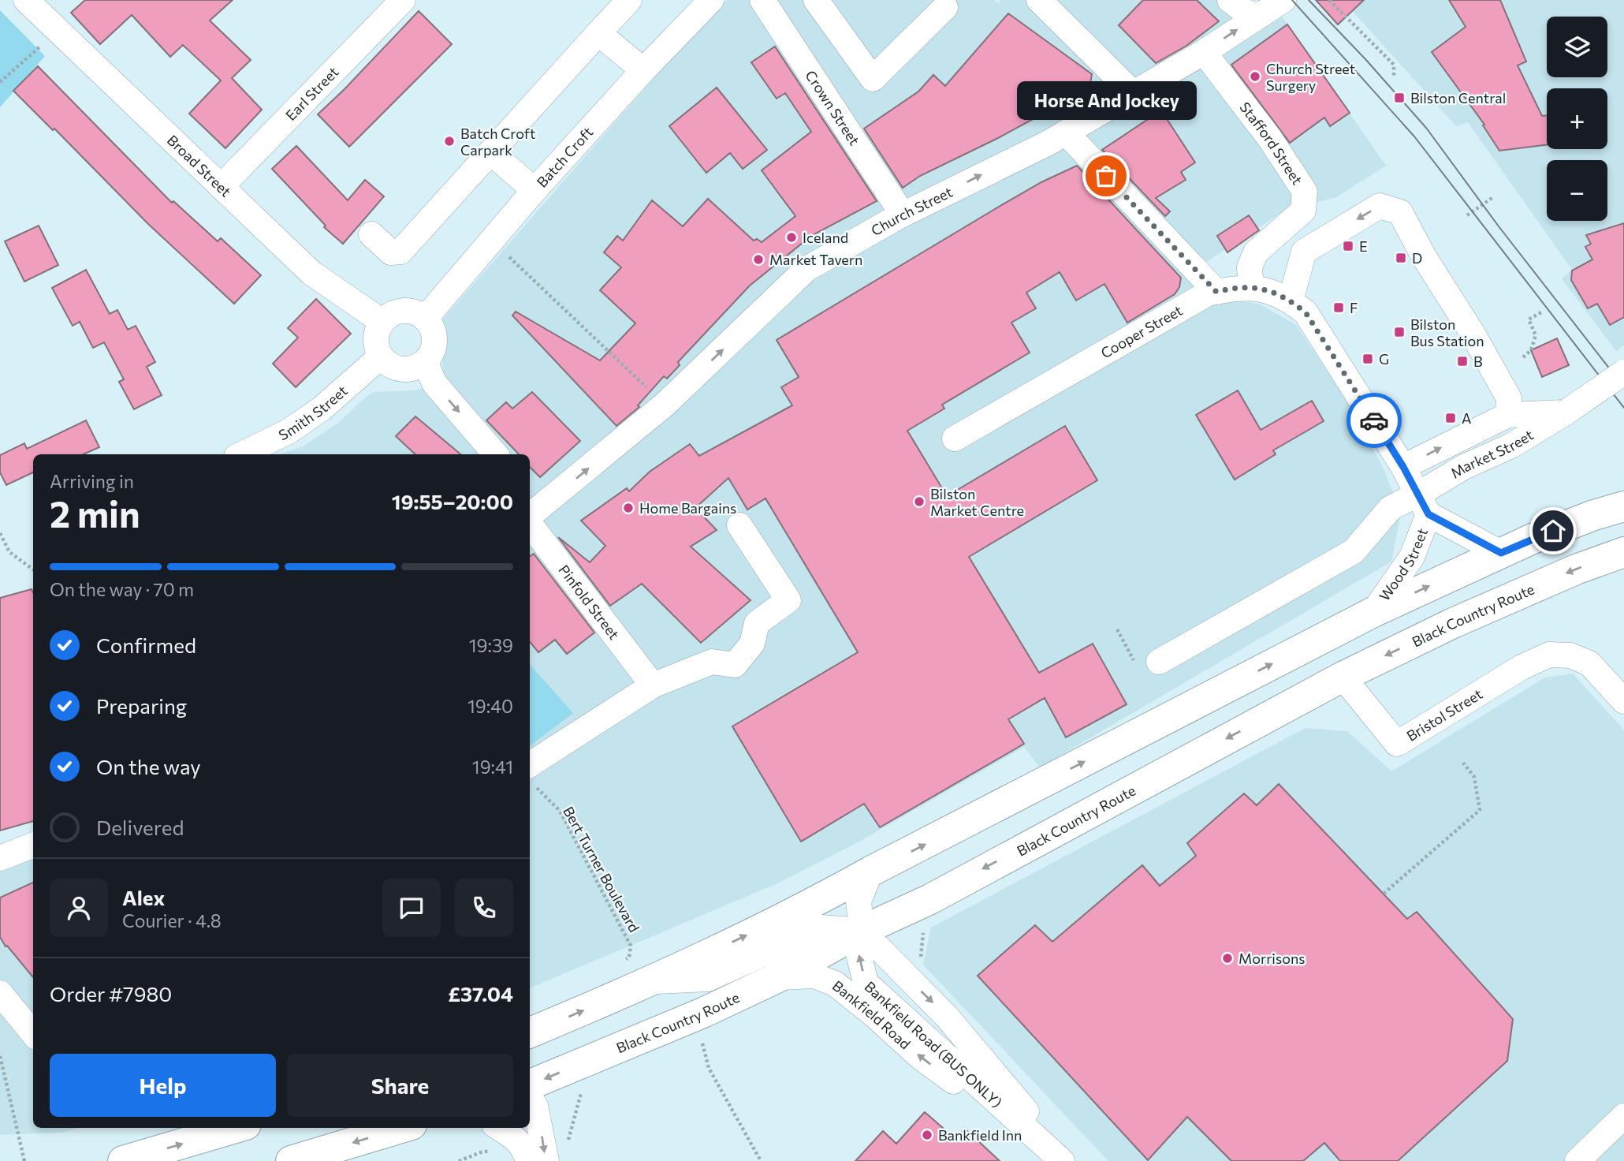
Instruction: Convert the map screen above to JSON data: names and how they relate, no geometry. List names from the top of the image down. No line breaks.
{"streets":{"highway":["Black Country Route"],"street":["Earl Street","Crown Street","Stafford Street","Batch Croft","Broad Street","Church Street","Cooper Street","Smith Street","Market Street","Wood Street","Pinfold Street","Bristol Street","Bankfield Road","Bankfield Road (BUS ONLY)"],"path":["Bert Turner Boulevard"]},"crossings":[["Earl Street","Broad Street"],["Crown Street","Church Street"],["Stafford Street","Church Street"],["Stafford Street","Cooper Street"],["Batch Croft","Broad Street"],["Batch Croft","Smith Street"],["Broad Street","Smith Street"],["Church Street","Pinfold Street"],["Market Street","Wood Street"],["Black Country Route","Bristol Street"],["Black Country Route","Bankfield Road"],["Black Country Route","Bankfield Road (BUS ONLY)"],["Bankfield Road","Bankfield Road (BUS ONLY)"]],"one_way":["Church Street"],"places":{"other":["Church Street Surgery","Batch Croft Carpark","Horse And Jockey","Iceland","Market Tavern","Bilston Market Centre","Home Bargains","Morrisons","Bankfield Inn"],"transit":["Bilston Central","E","D","F","Bilston Bus Station","G","B","A"]},"page":{"map_buttons":["+","−"],"bubble":"Horse And Jockey","heading":["2 min","Arriving in","19:55–20:00"],"panel":["Alex","Courier · 4.8","Order #7980","£37.04"],"bar":"On the way · 70 m","list":[["Confirmed","19:39"],["Preparing","19:40"],["On the way","19:41"],"Delivered"],"buttons":["Help","Share"]}}
